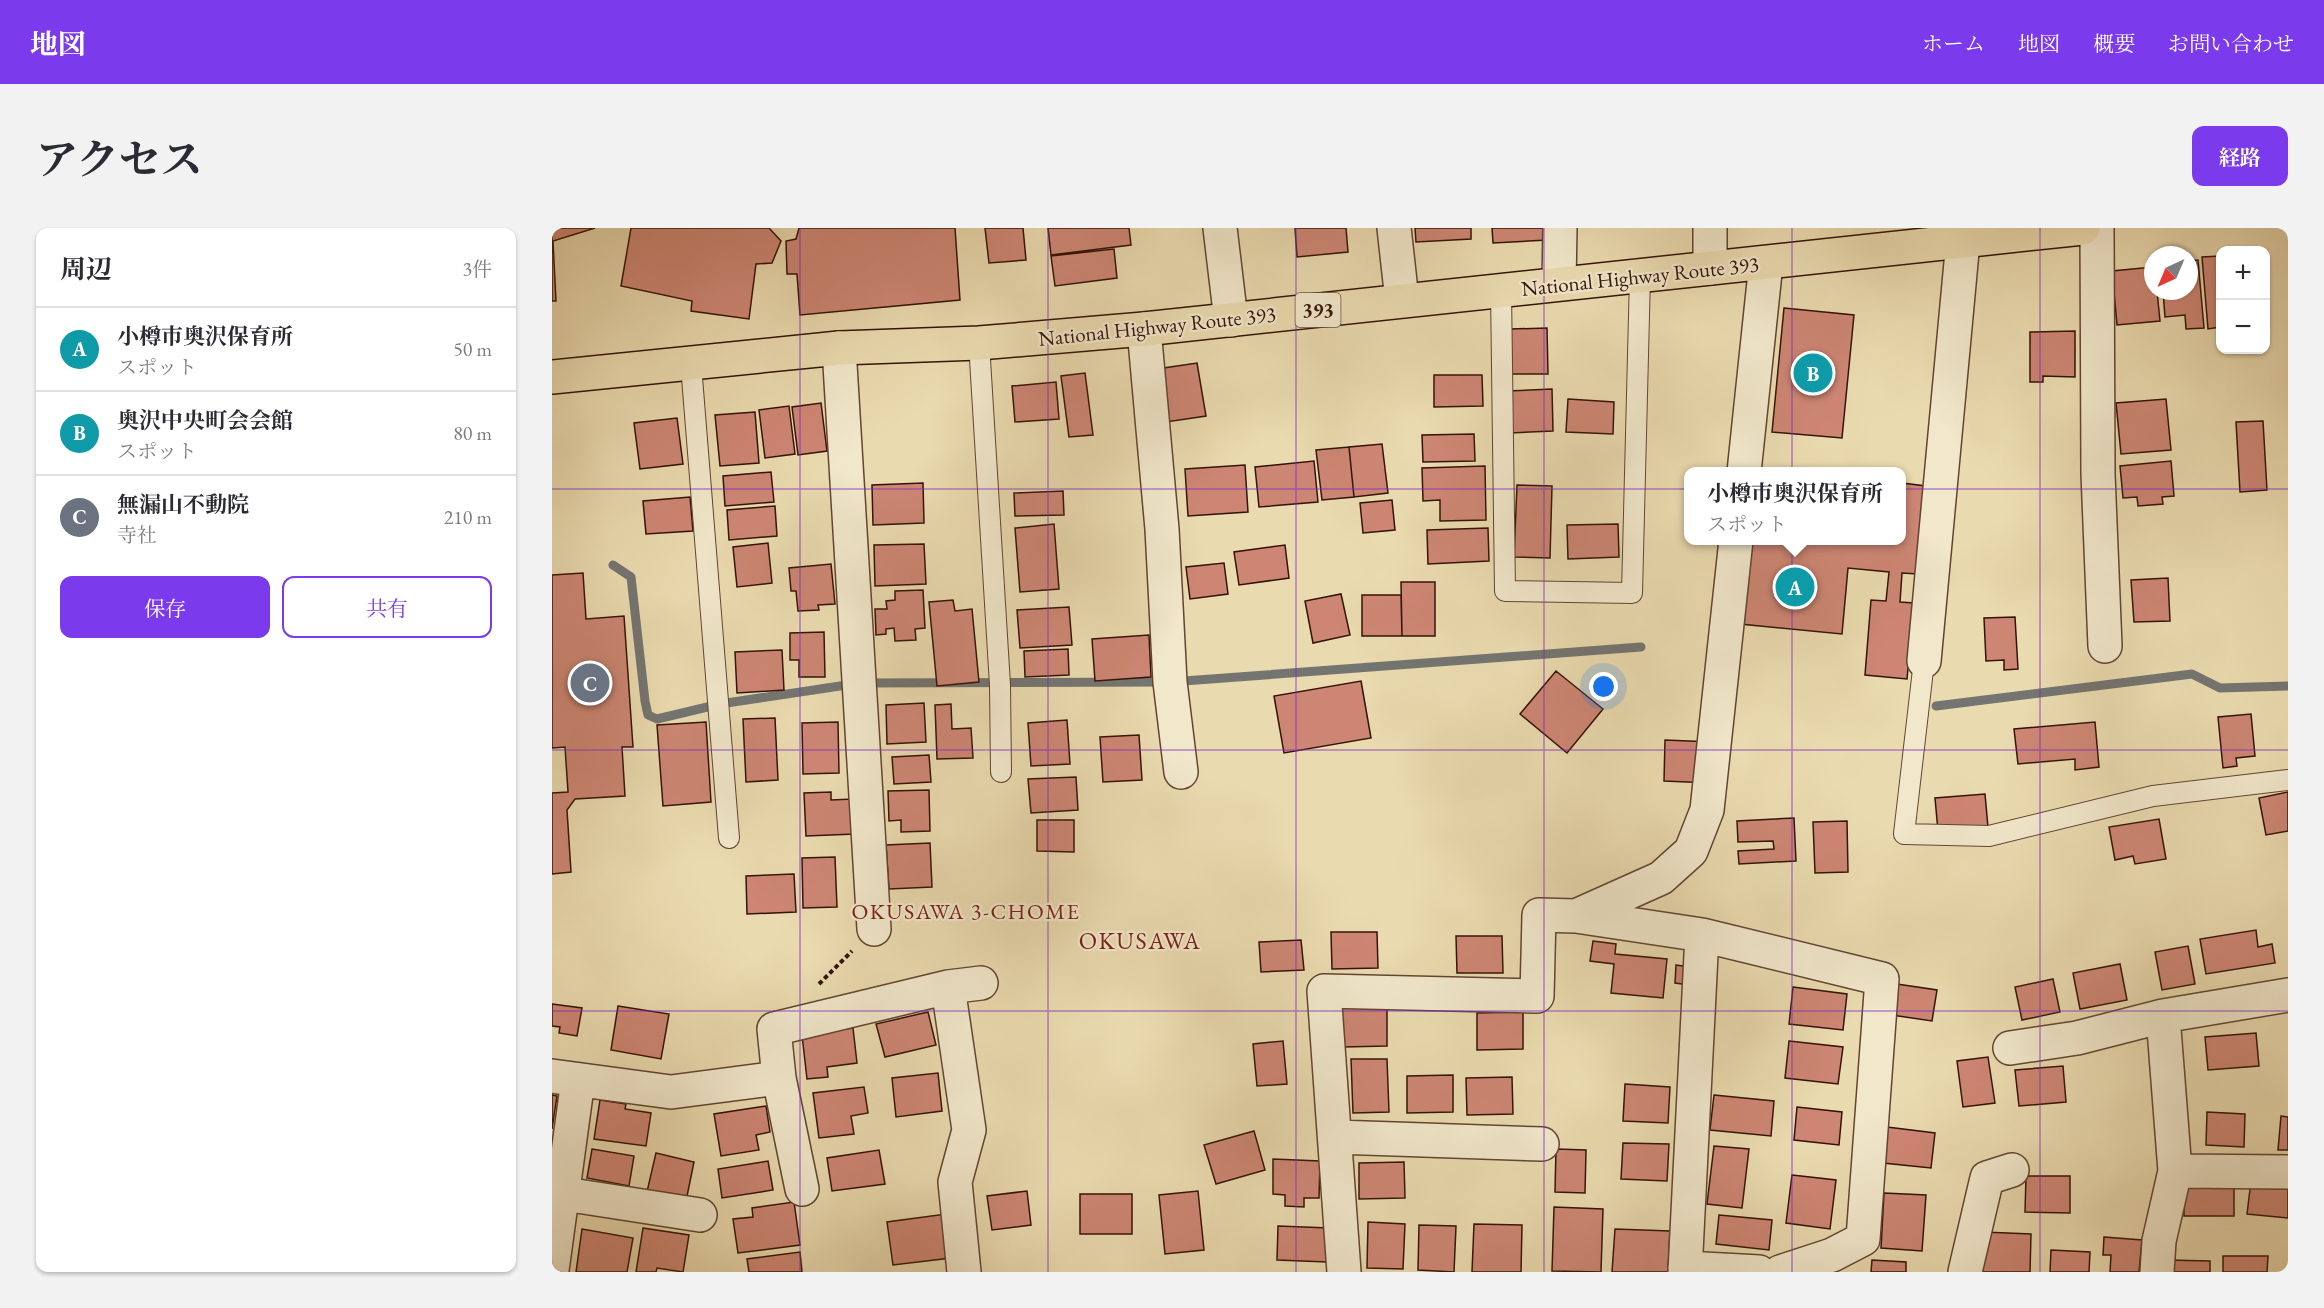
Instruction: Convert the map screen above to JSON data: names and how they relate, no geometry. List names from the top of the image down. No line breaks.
{"streets":{"highway":["National Highway Route 393","393"]},"districts":["OKUSAWA 3-CHOME","OKUSAWA"],"north":"bottom left","page":{"header":"地図","nav":["ホーム","地図","概要","お問い合わせ"],"title":"アクセス","buttons":["経路",["保存","共有"]],"heading":["周辺","3件"],"map_buttons":["+","−"],"list":[{"mark":"A","name":"小樽市奥沢保育所","note":"スポット","value":"50 m"},{"mark":"B","name":"奥沢中央町会会館","note":"スポット","value":"80 m"},{"mark":"C","name":"無漏山不動院","note":"寺社","value":"210 m"}],"pins":["B","A","C"],"popup":["小樽市奥沢保育所","スポット"]}}
